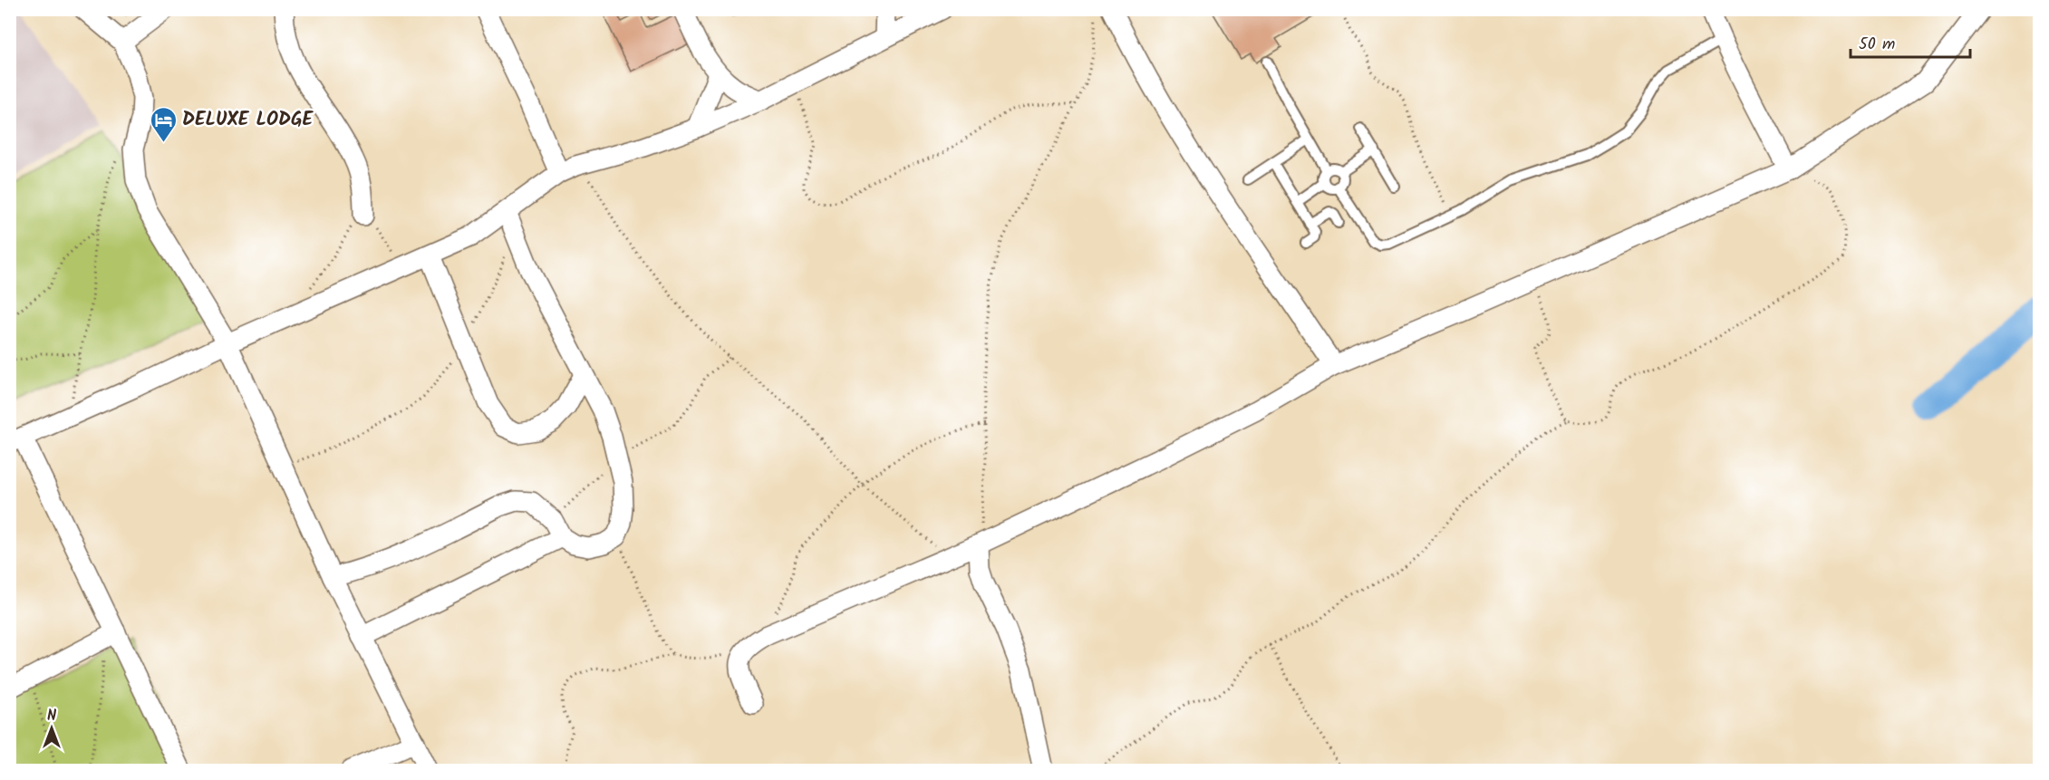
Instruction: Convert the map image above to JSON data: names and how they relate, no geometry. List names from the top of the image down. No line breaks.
{"places":{"hotel":["DELUXE LODGE"]},"scale_bar":"50 m","north":"top"}
